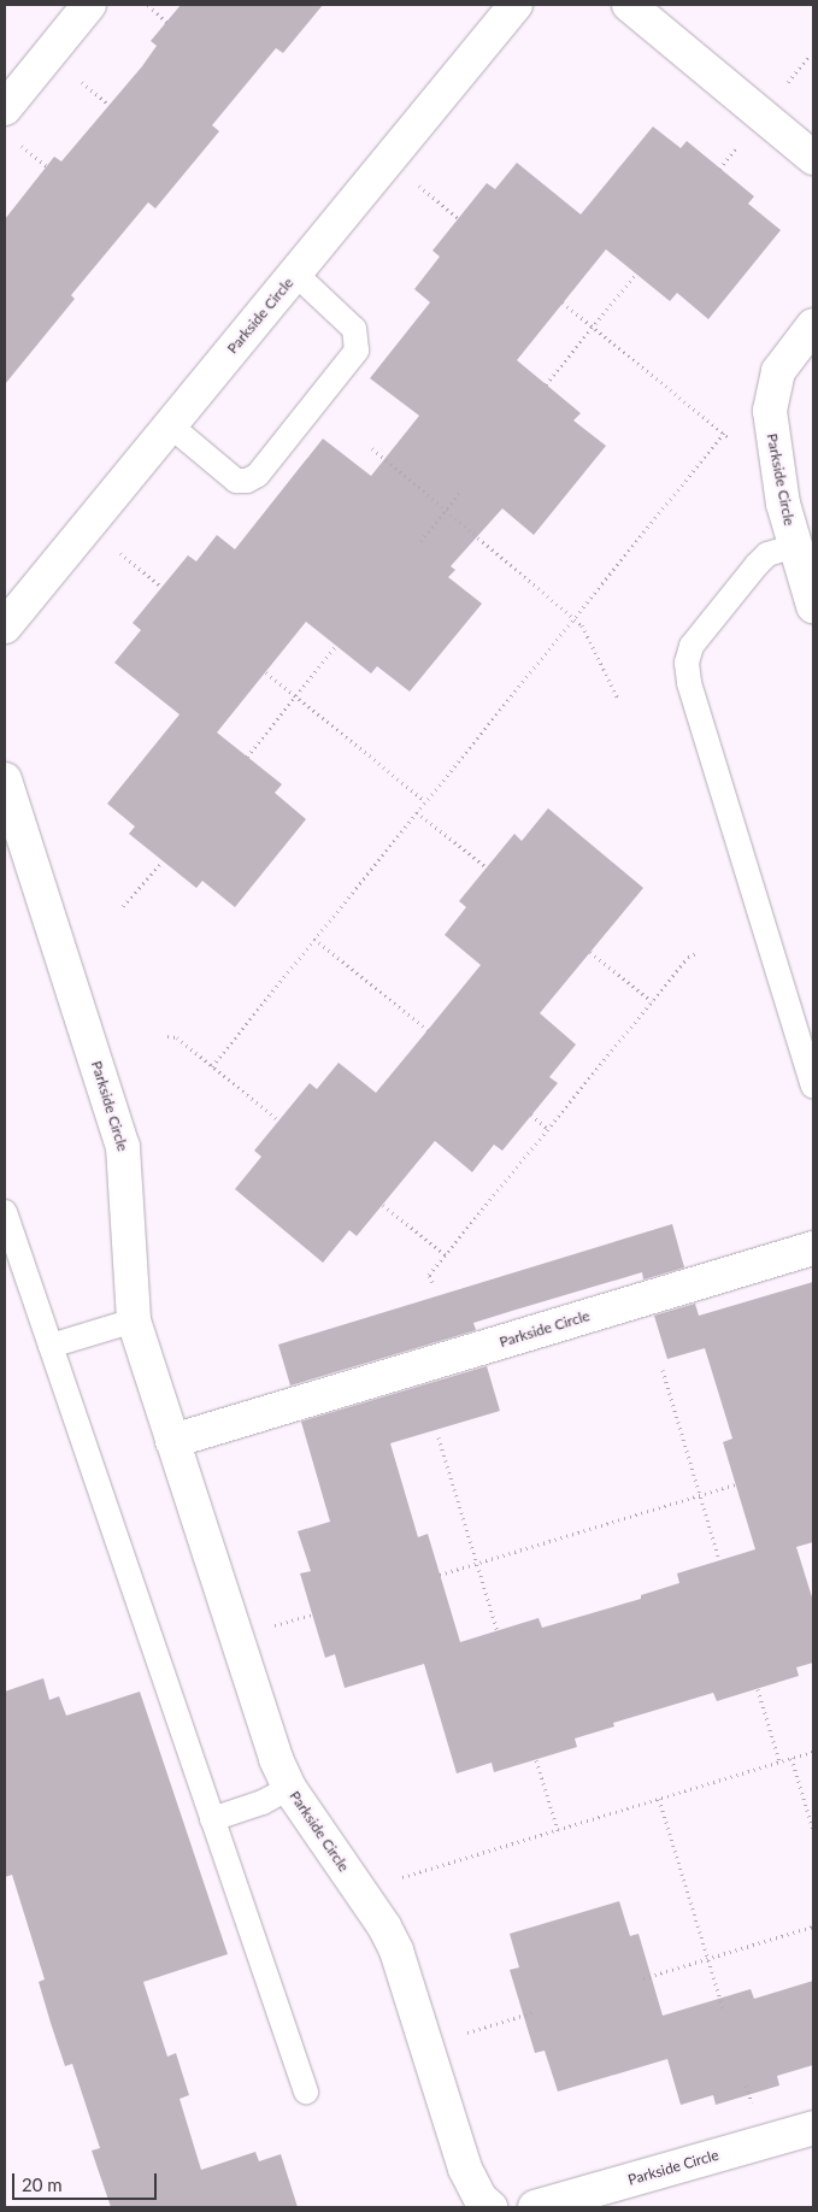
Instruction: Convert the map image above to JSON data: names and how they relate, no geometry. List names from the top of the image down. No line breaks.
{"streets":{"street":["Parkside Circle"]},"scale_bar":"20 m"}
